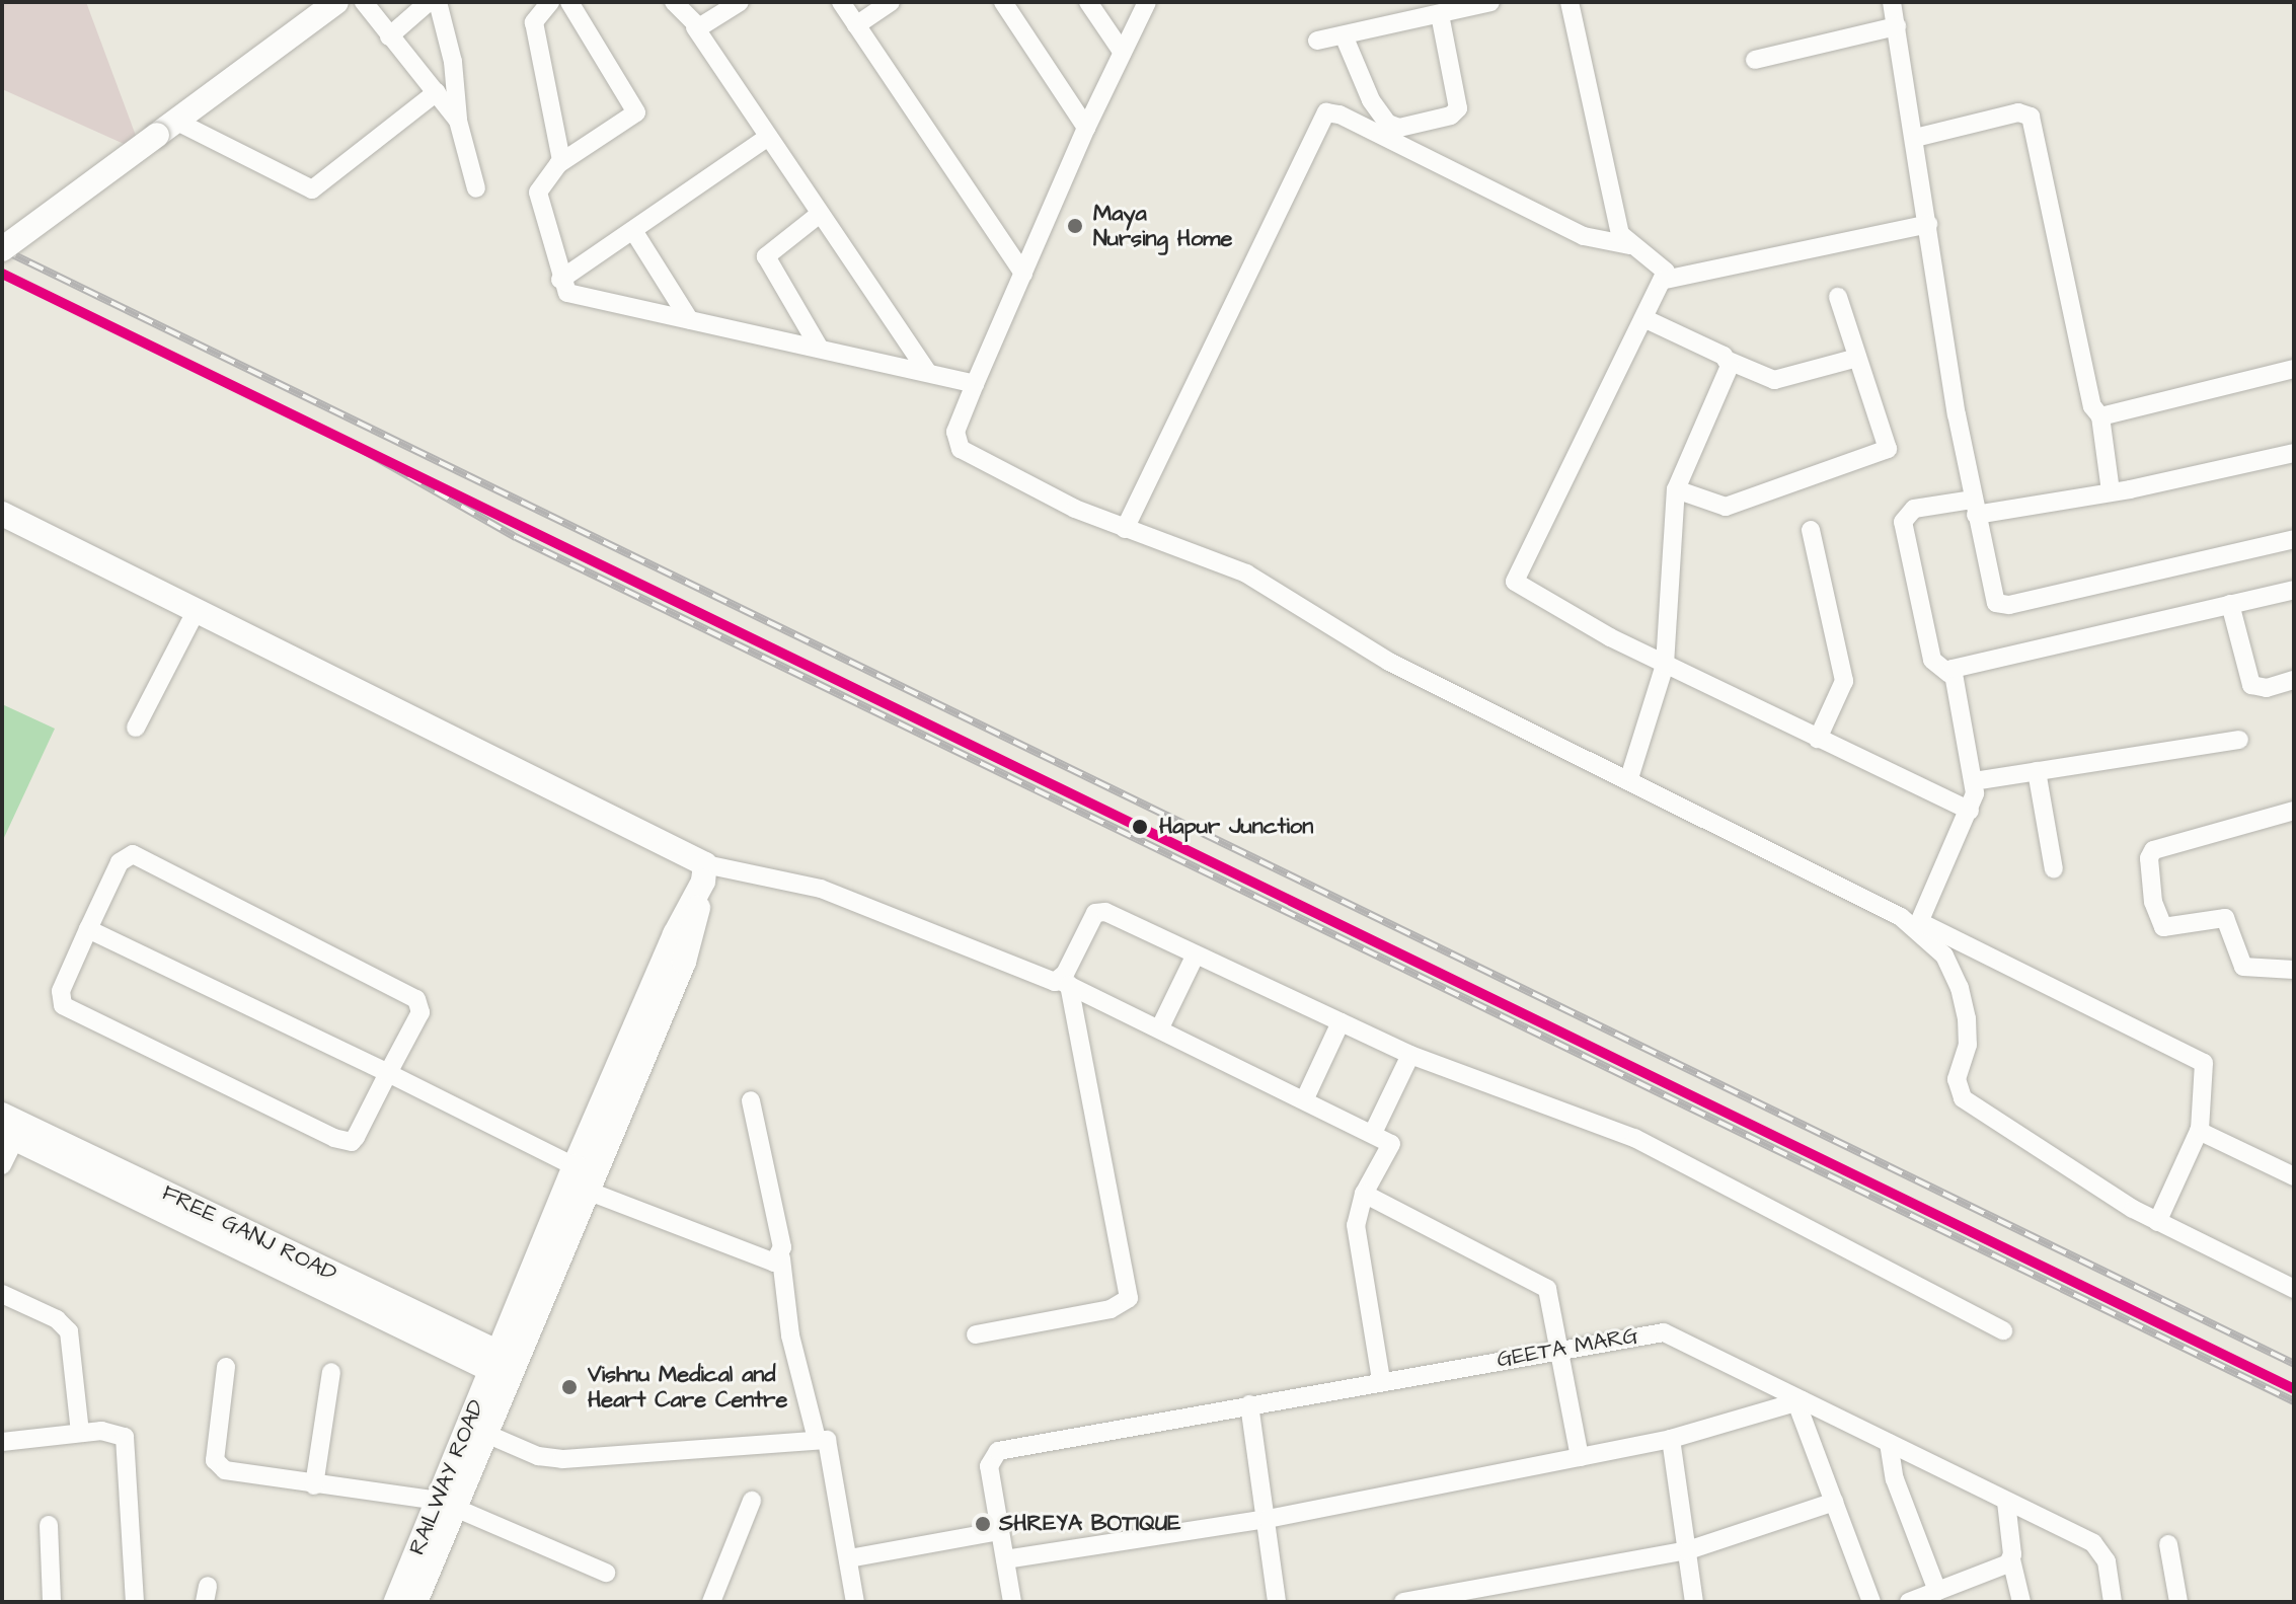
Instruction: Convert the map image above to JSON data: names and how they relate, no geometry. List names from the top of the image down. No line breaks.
{"streets":{"street":["FREE GANJ ROAD","GEETA MARG","RAILWAY ROAD"]},"crossings":[["FREE GANJ ROAD","RAILWAY ROAD"]],"places":["Maya Nursing Home","Hapur Junction","Vishnu Medical and Heart Care Centre","SHREYA BOTIQUE"]}
